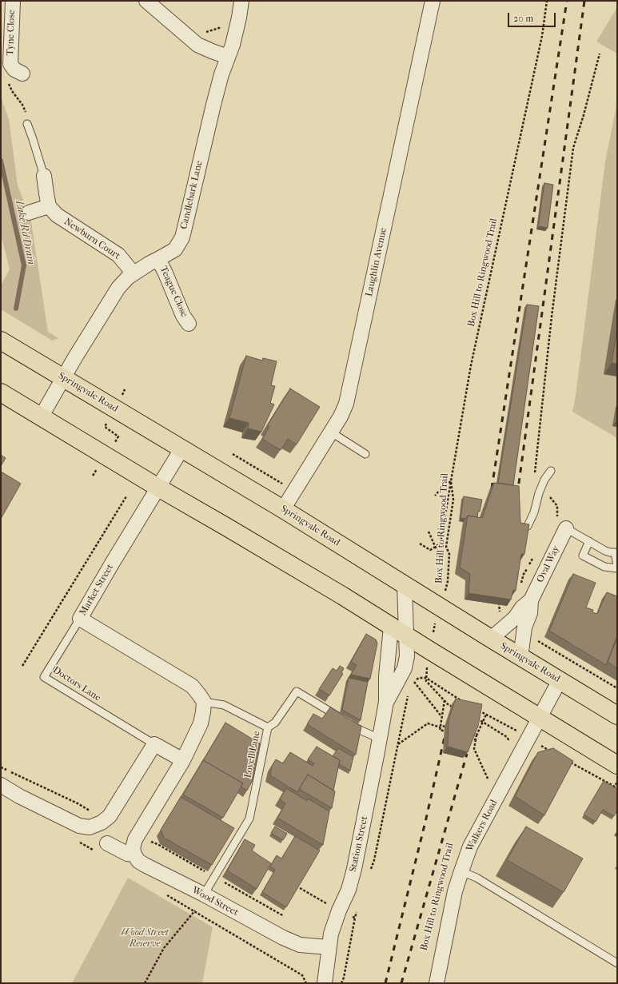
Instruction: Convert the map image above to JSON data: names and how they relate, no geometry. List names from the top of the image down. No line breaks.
{"streets":{"highway":["Springvale Road"],"street":["Tyne Close","Candlebark Lane","Newburn Court","Laughlin Avenue","Teague Close","Oval Way","Market Street","Walkers Road","Station Street","Wood Street"],"lane":["Doctors Lane","Lovell Lane"],"path":["Box Hill to Ringwood Trail"]},"crossings":[["Candlebark Lane","Newburn Court"],["Candlebark Lane","Teague Close"],["Candlebark Lane","Springvale Road"],["Laughlin Avenue","Springvale Road"],["Box Hill to Ringwood Trail","Springvale Road"],["Springvale Road","Oval Way"],["Springvale Road","Market Street"],["Springvale Road","Walkers Road"],["Springvale Road","Station Street"],["Market Street","Doctors Lane"],["Lovell Lane","Station Street"],["Lovell Lane","Wood Street"],["Station Street","Wood Street"]],"water":["Lake Rd Drain"],"parks":["Wood Street Reserve"],"scale_bar":"20 m"}
